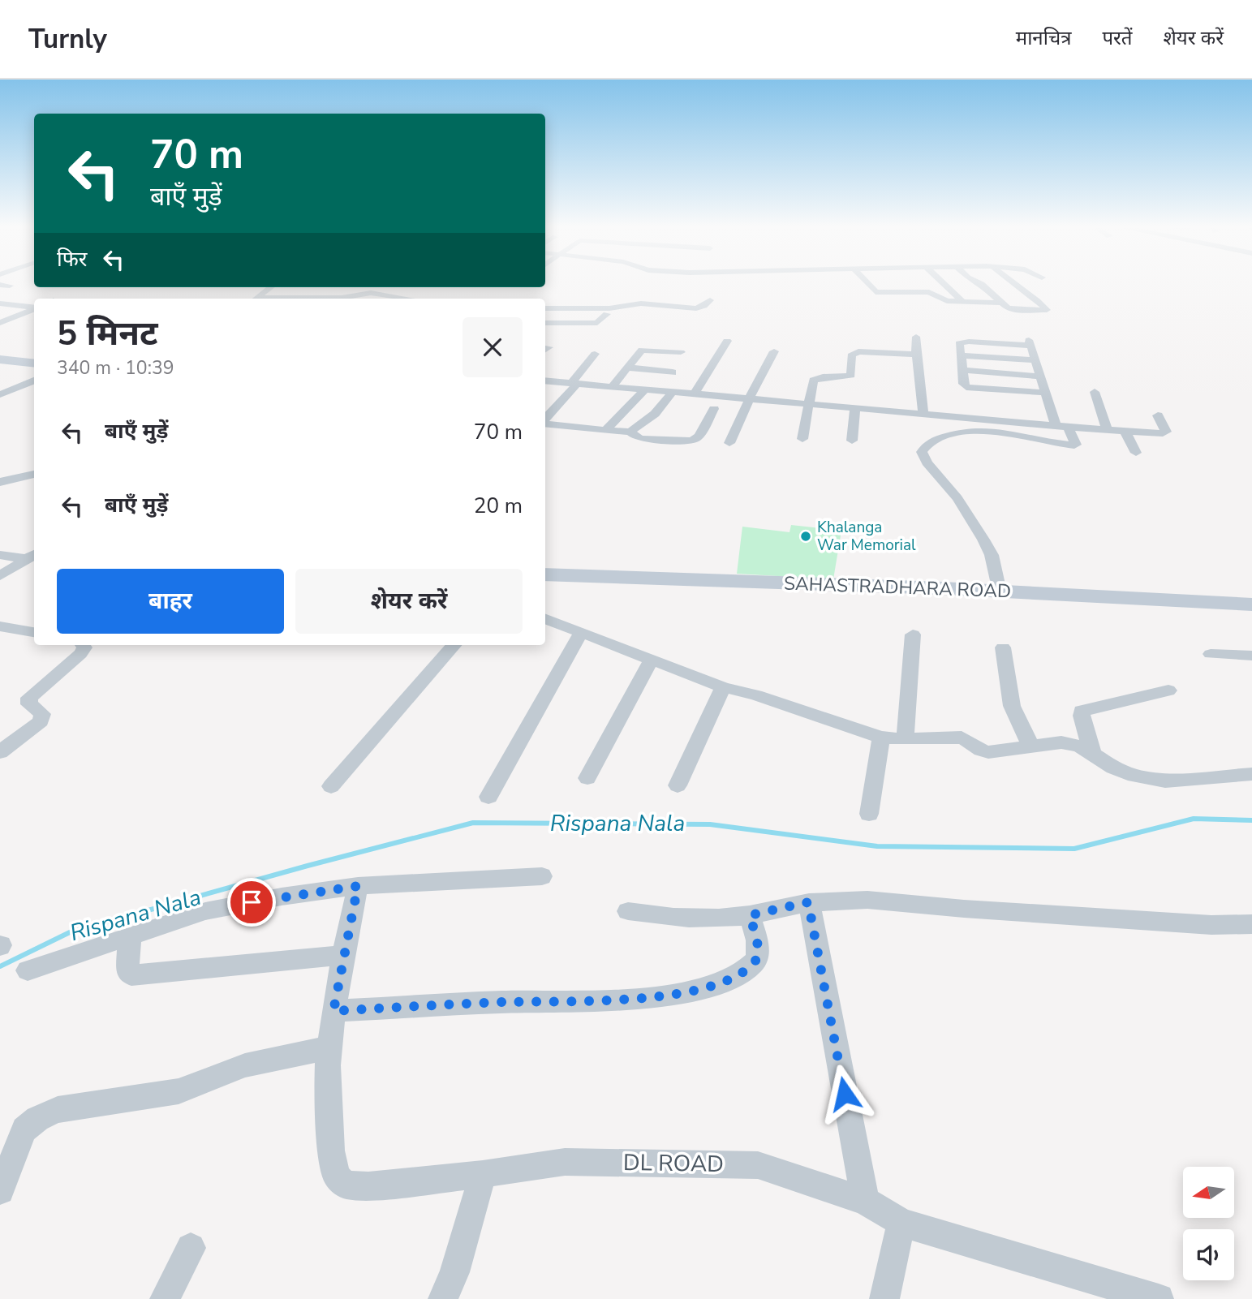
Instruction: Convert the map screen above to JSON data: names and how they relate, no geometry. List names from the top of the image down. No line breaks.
{"streets":{"main road":["SAHASTRADHARA ROAD"],"street":["DL ROAD"]},"water":["Rispana Nala"],"places":["Khalanga War Memorial"],"north":"left","page":{"header":"Turnly","nav":["मानचित्र","परतें","शेयर करें"],"turn":["70 m","बाएँ मुड़ें"],"then":"फिर","heading":["5 मिनट","340 m · 10:39"],"list":[{"name":"बाएँ मुड़ें","value":"70 m"},{"name":"बाएँ मुड़ें","value":"20 m"}],"buttons":["बाहर","शेयर करें"]}}
